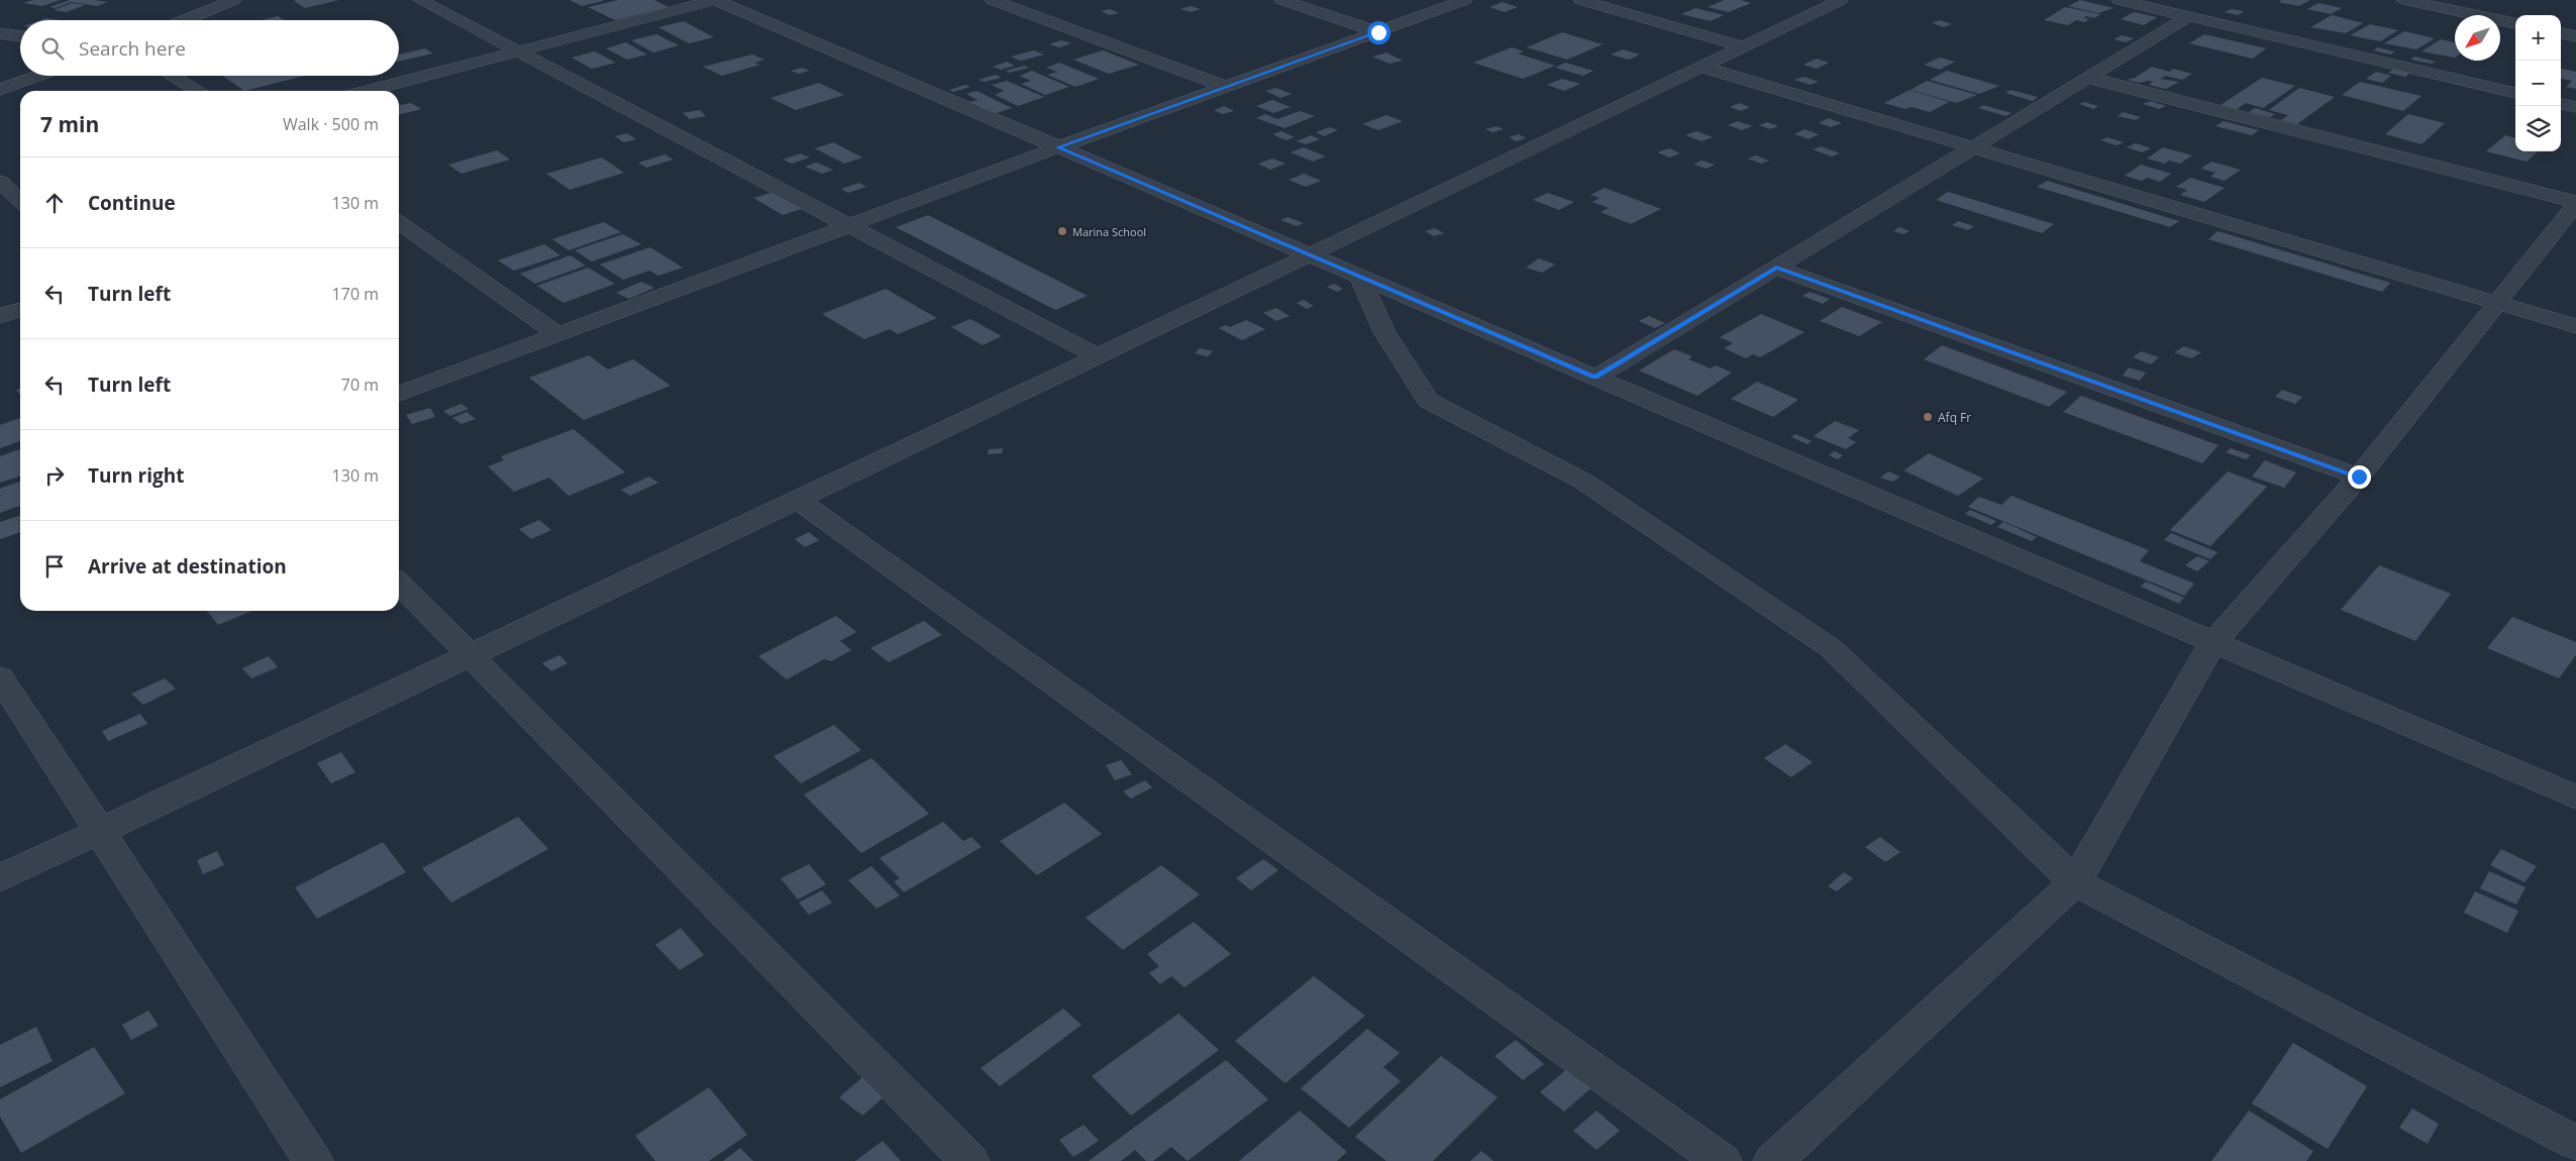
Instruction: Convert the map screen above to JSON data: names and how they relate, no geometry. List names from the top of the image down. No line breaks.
{"places":["Marina School","Afq Fr"],"north":"bottom left","page":{"map_buttons":["+","−"],"search":"Search here","heading":["7 min","Walk · 500 m"],"list":[["Continue","130 m"],["Turn left","170 m"],["Turn left","70 m"],["Turn right","130 m"],"Arrive at destination"]}}
